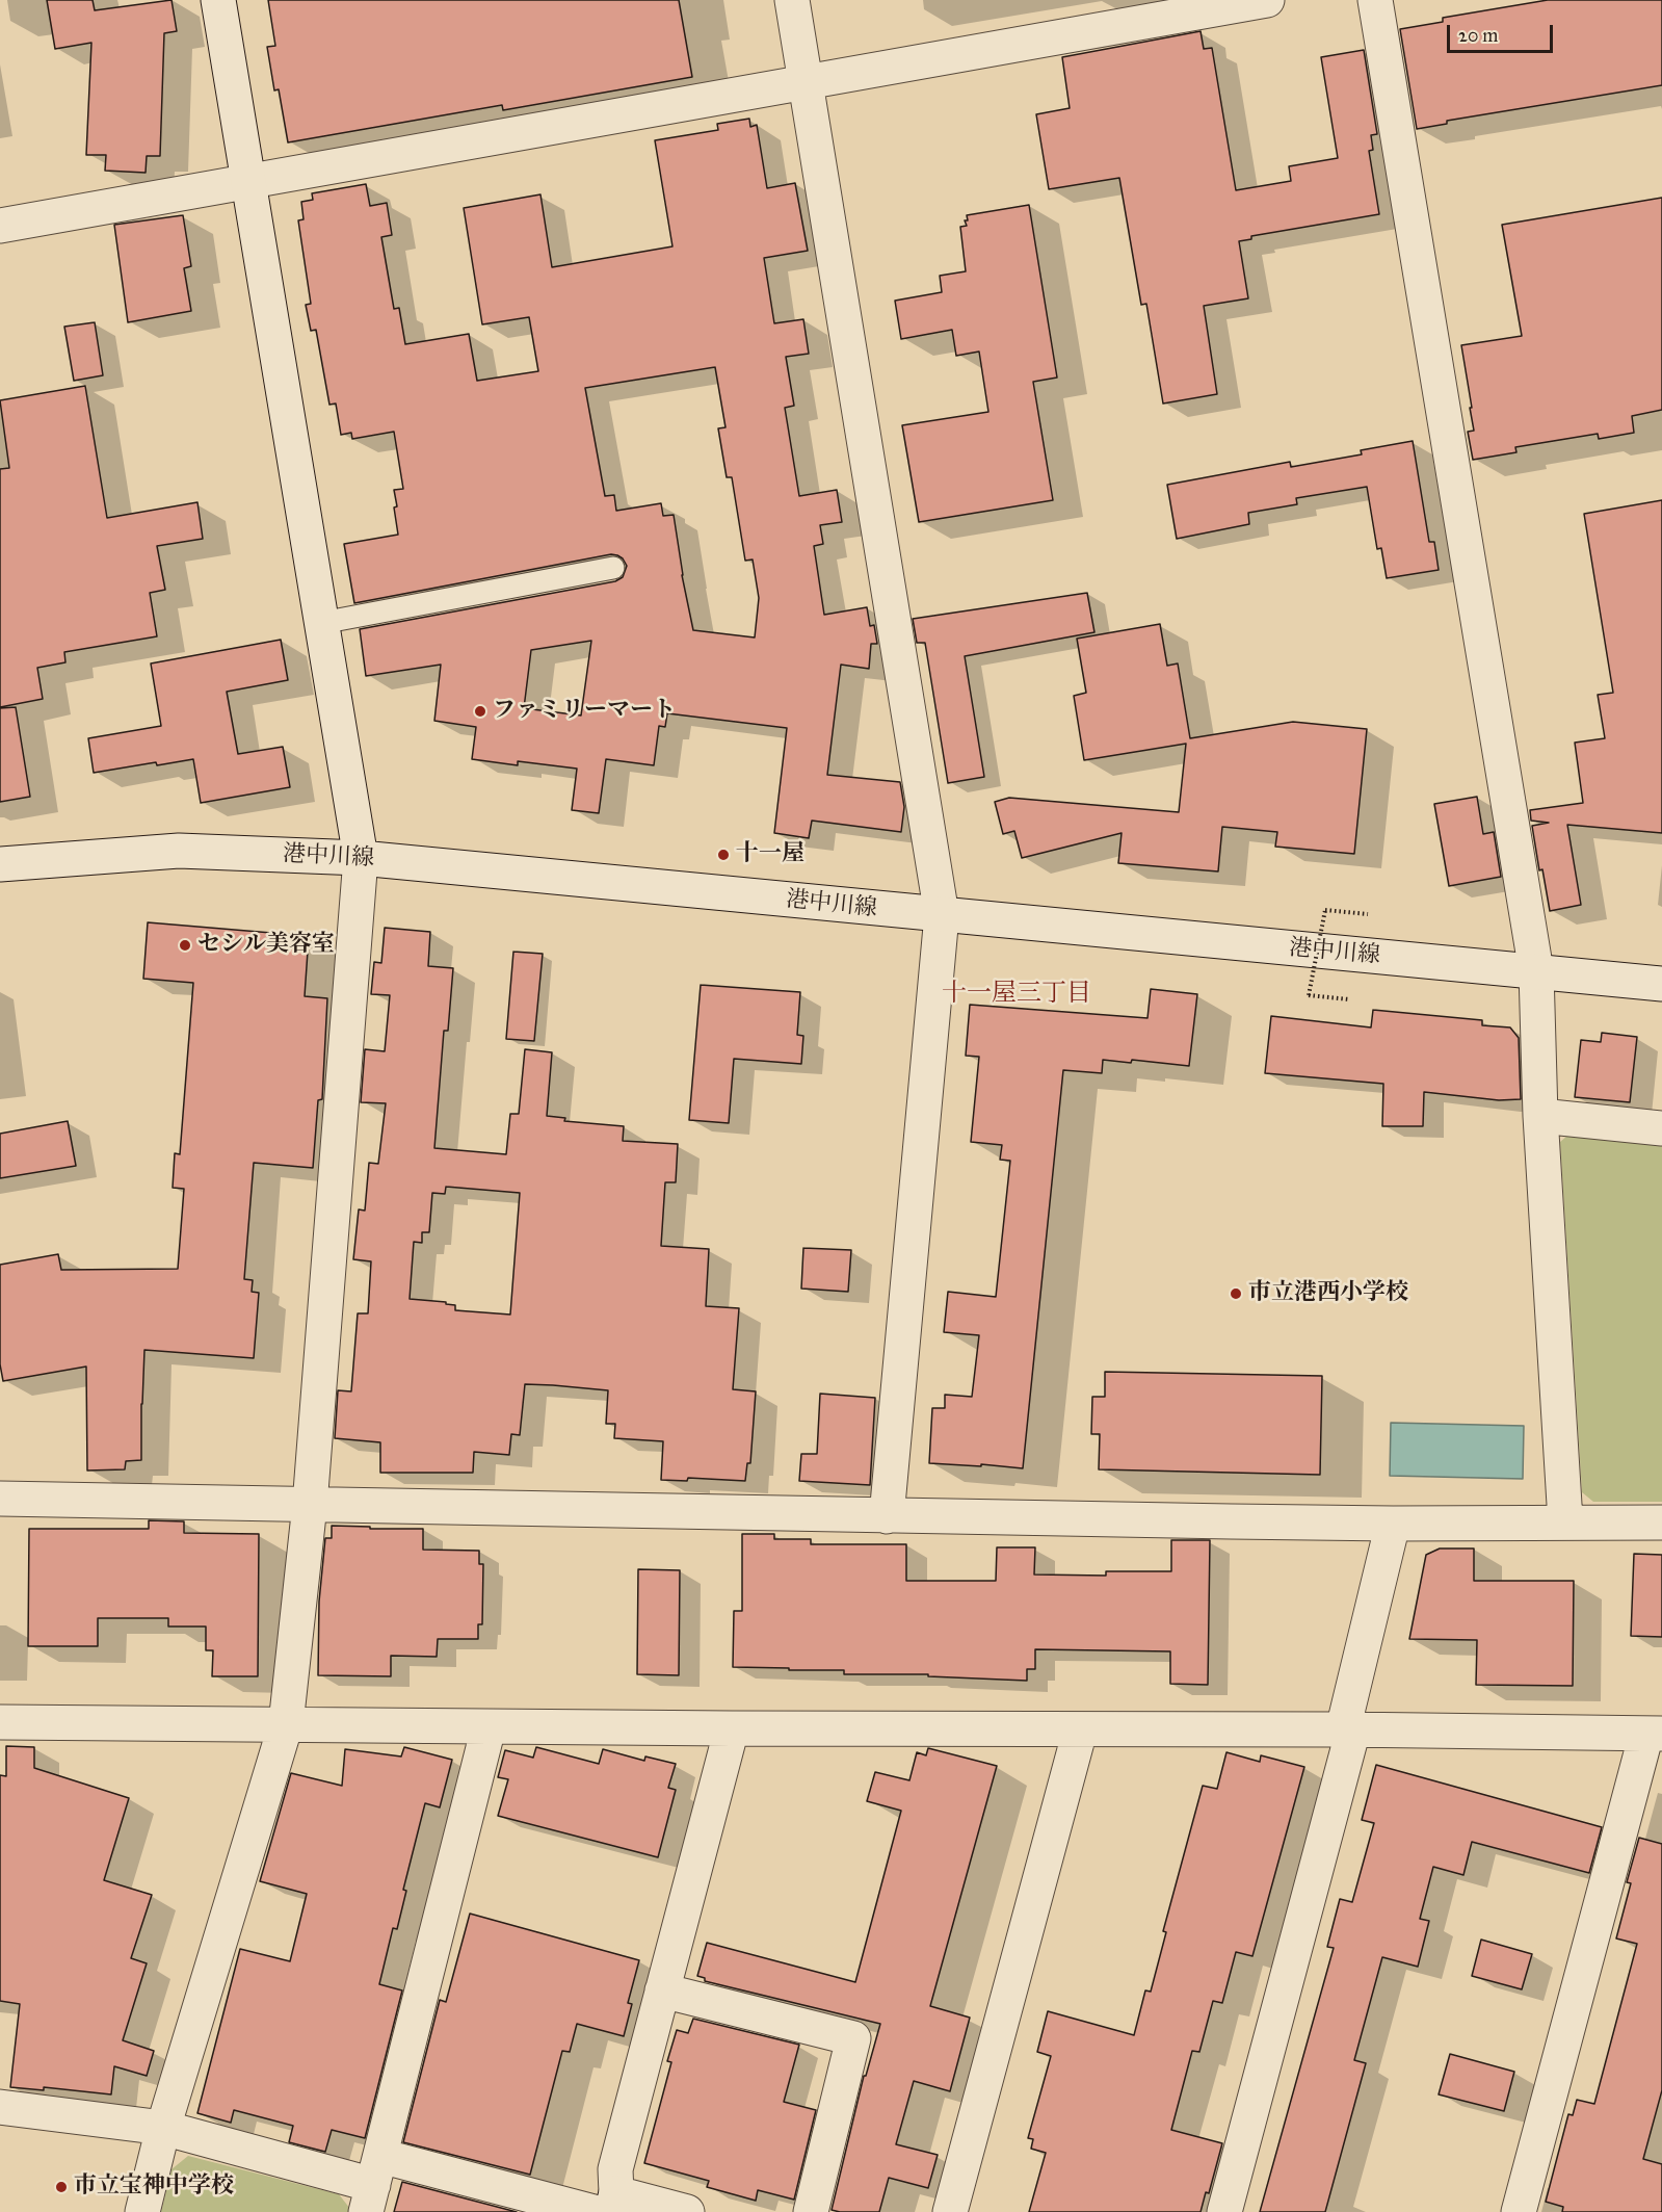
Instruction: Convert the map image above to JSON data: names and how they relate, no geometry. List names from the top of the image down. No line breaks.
{"streets":{"street":["港中川線"]},"districts":["十一屋三丁目"],"places":["ファミリーマート","十一屋","セシル美容室","市立港西小学校","市立宝神中学校"],"scale_bar":"20 m"}
